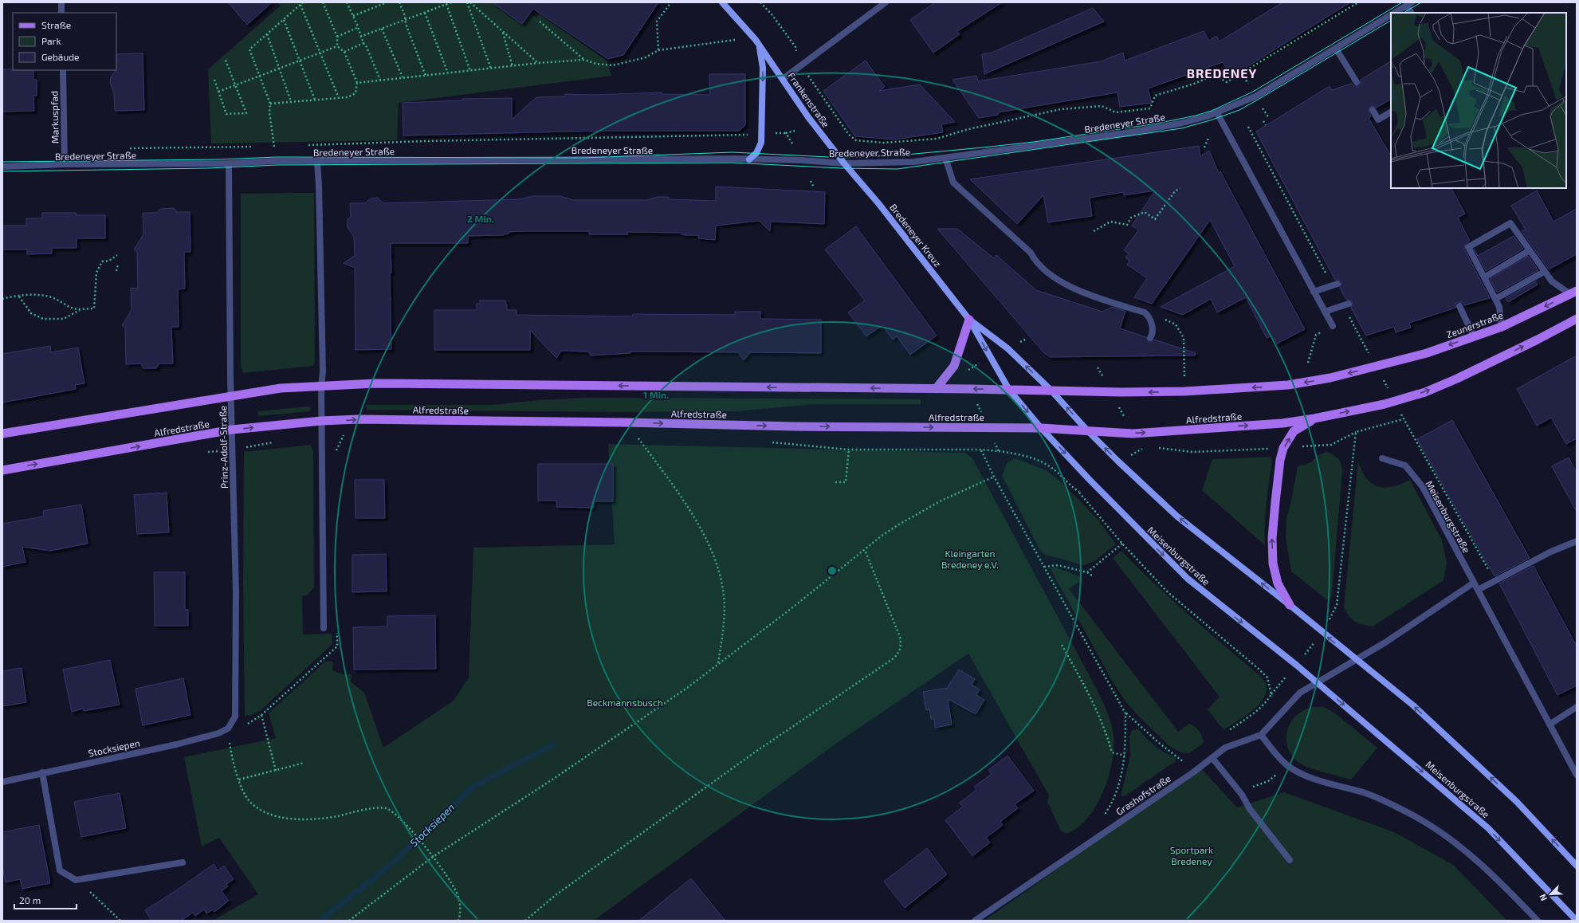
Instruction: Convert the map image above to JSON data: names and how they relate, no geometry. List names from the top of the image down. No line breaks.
{"streets":{"main road":["Frankenstraße","Bredeneyer Kreuz","Zeunerstraße","Alfredstraße","Meisenburgstraße"],"street":["Markuspfad","Bredeneyer Straße","Prinz-Adolf-Straße","Stocksiepen","Grashofstraße"]},"crossings":[["Frankenstraße","Bredeneyer Straße"],["Frankenstraße","Bredeneyer Kreuz"],["Markuspfad","Bredeneyer Straße"],["Bredeneyer Straße","Bredeneyer Kreuz"],["Bredeneyer Straße","Prinz-Adolf-Straße"],["Bredeneyer Kreuz","Alfredstraße"],["Bredeneyer Kreuz","Meisenburgstraße"],["Alfredstraße","Prinz-Adolf-Straße"],["Alfredstraße","Meisenburgstraße"],["Prinz-Adolf-Straße","Stocksiepen"],["Meisenburgstraße","Grashofstraße"]],"districts":["BREDENEY"],"water":["Stocksiepen"],"parks":["Kleingarten Bredeney e.V.","Beckmannsbusch","Sportpark Bredeney"],"legend":["Straße","Park","Gebäude"],"scale_bar":"20 m","north":"bottom left","rings":["2 Min.","1 Min."]}
